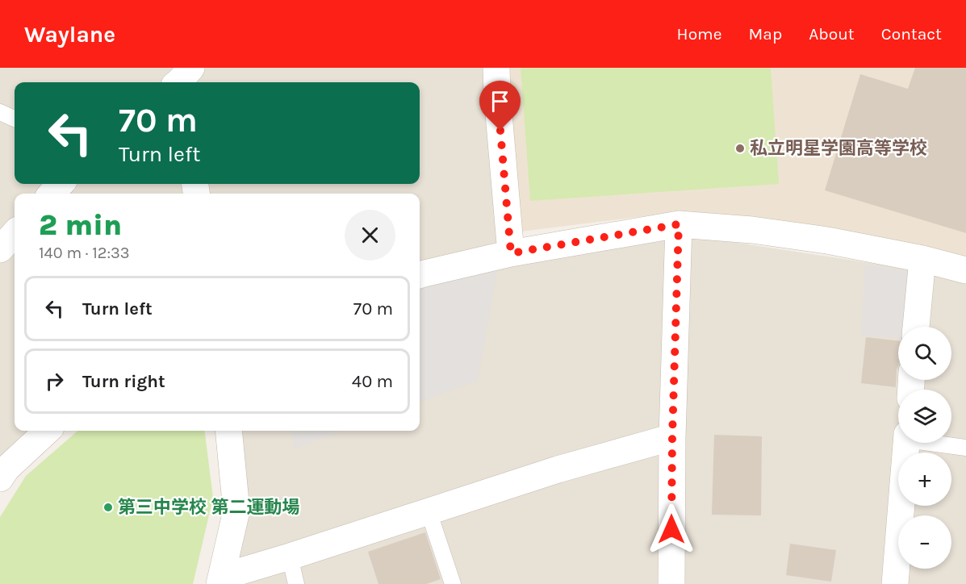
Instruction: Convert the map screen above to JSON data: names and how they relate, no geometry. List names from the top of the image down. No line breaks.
{"places":["私立明星学園高等学校","第三中学校 第二運動場"],"page":{"header":"Waylane","nav":["Home","Map","About","Contact"],"turn":["70 m","Turn left"],"heading":["2 min","140 m · 12:33"],"list":[{"name":"Turn left","value":"70 m"},{"name":"Turn right","value":"40 m"}],"map_buttons":["+","−"]}}
